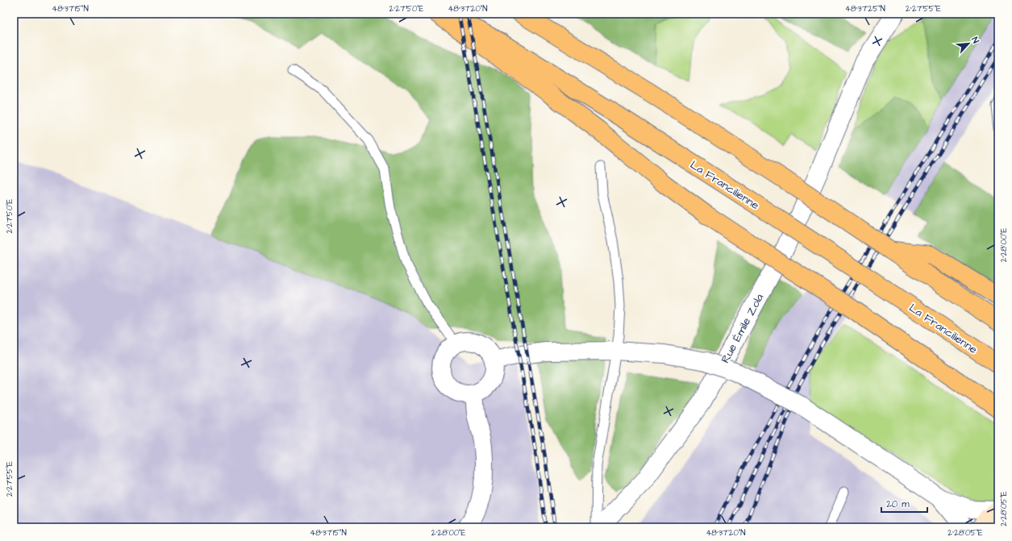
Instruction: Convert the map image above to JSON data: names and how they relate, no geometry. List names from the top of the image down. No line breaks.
{"streets":{"highway":["La Francilienne"],"street":["Rue Émile Zola"]},"scale_bar":"20 m","north":"top right","coordinates":["48°37'15\"N","2°27'50\"E","48°37'20\"N","48°37'25\"N","2°27'55\"E","2°28'00\"E","2°28'05\"E"]}
